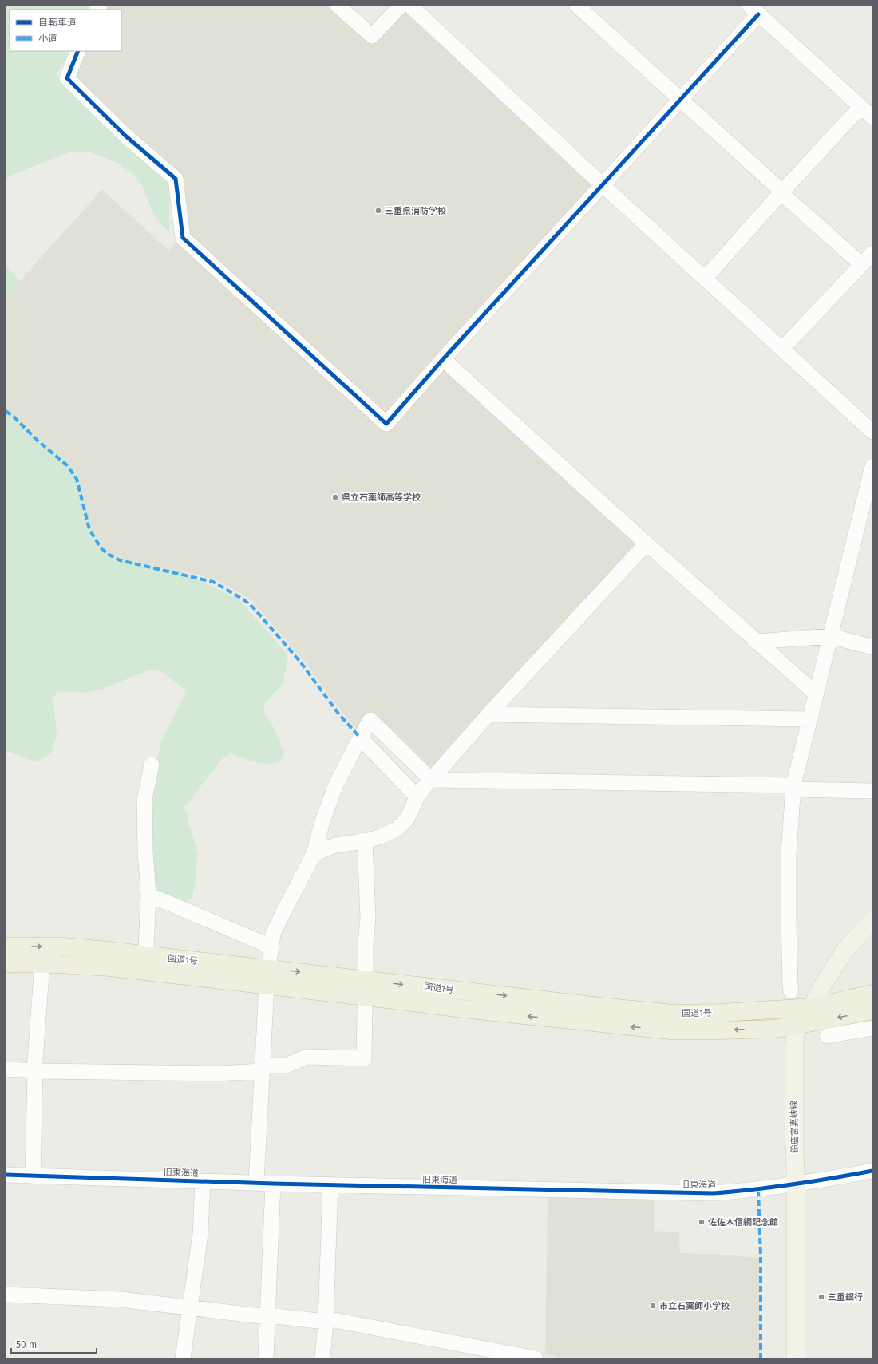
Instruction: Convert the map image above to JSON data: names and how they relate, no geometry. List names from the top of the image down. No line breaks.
{"streets":{"highway":["国道1号"],"main road":["鈴鹿宮妻峡線"],"street":["旧東海道"]},"crossings":[["国道1号","鈴鹿宮妻峡線"],["鈴鹿宮妻峡線","旧東海道"]],"places":["三重県消防学校","県立石薬師高等学校","佐佐木信綱記念館","三重銀行","市立石薬師小学校"],"legend":["自転車道","小道"],"scale_bar":"50 m"}
